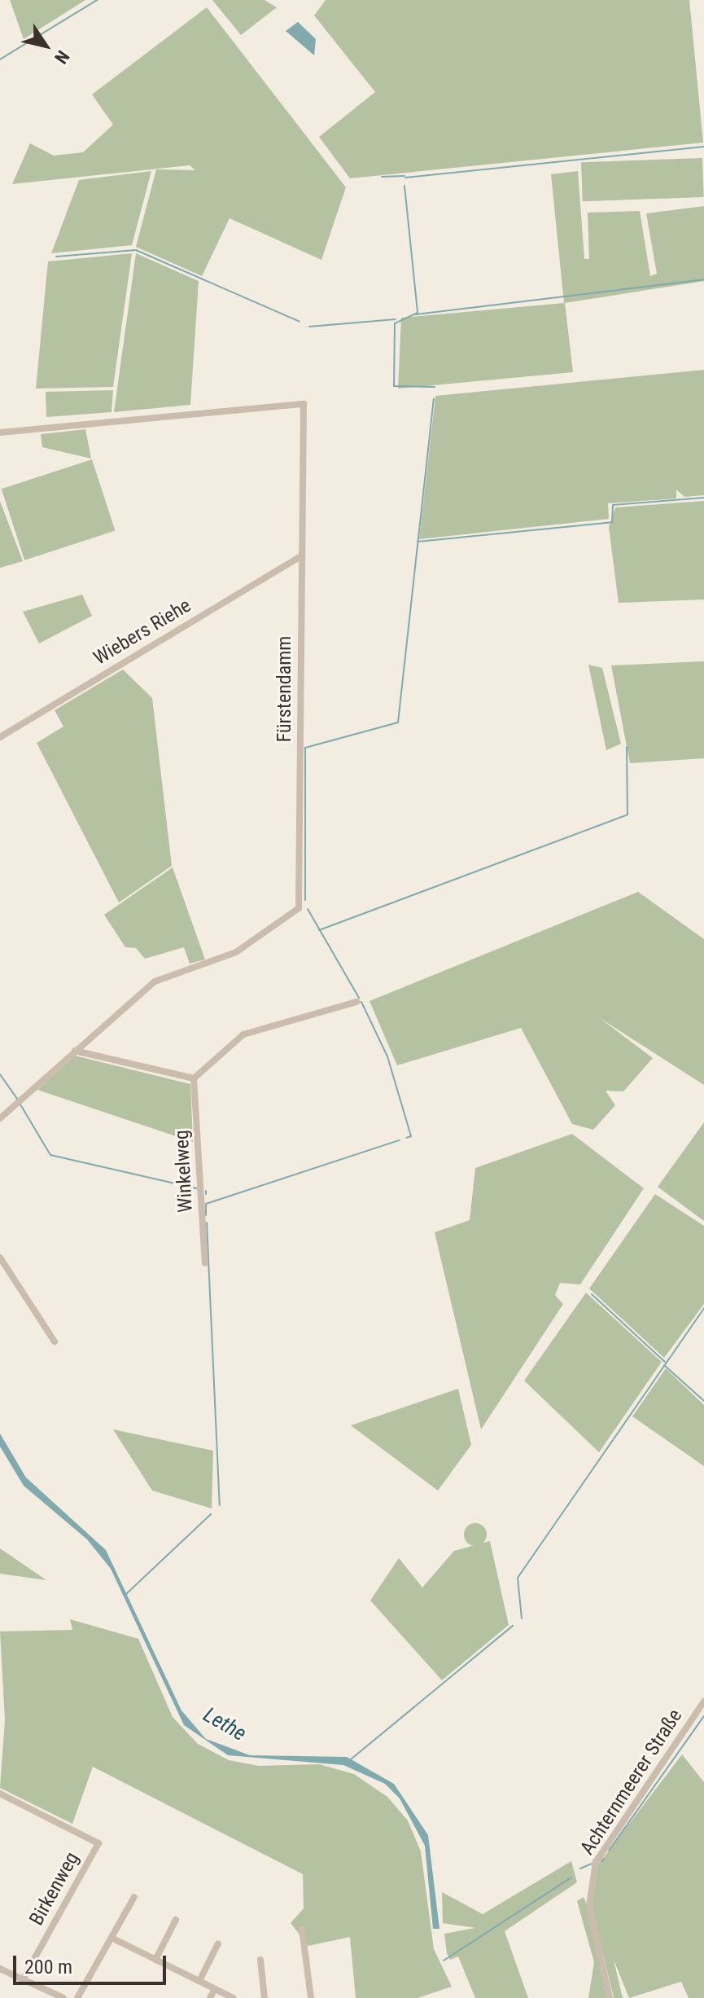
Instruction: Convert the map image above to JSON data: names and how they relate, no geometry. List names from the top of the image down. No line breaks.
{"streets":{"street":["Wiebers Riehe","Fürstendamm","Winkelweg","Achternmeerer Straße","Birkenweg"]},"crossings":[["Wiebers Riehe","Fürstendamm"]],"water":["Lethe"],"scale_bar":"200 m","north":"bottom right"}
